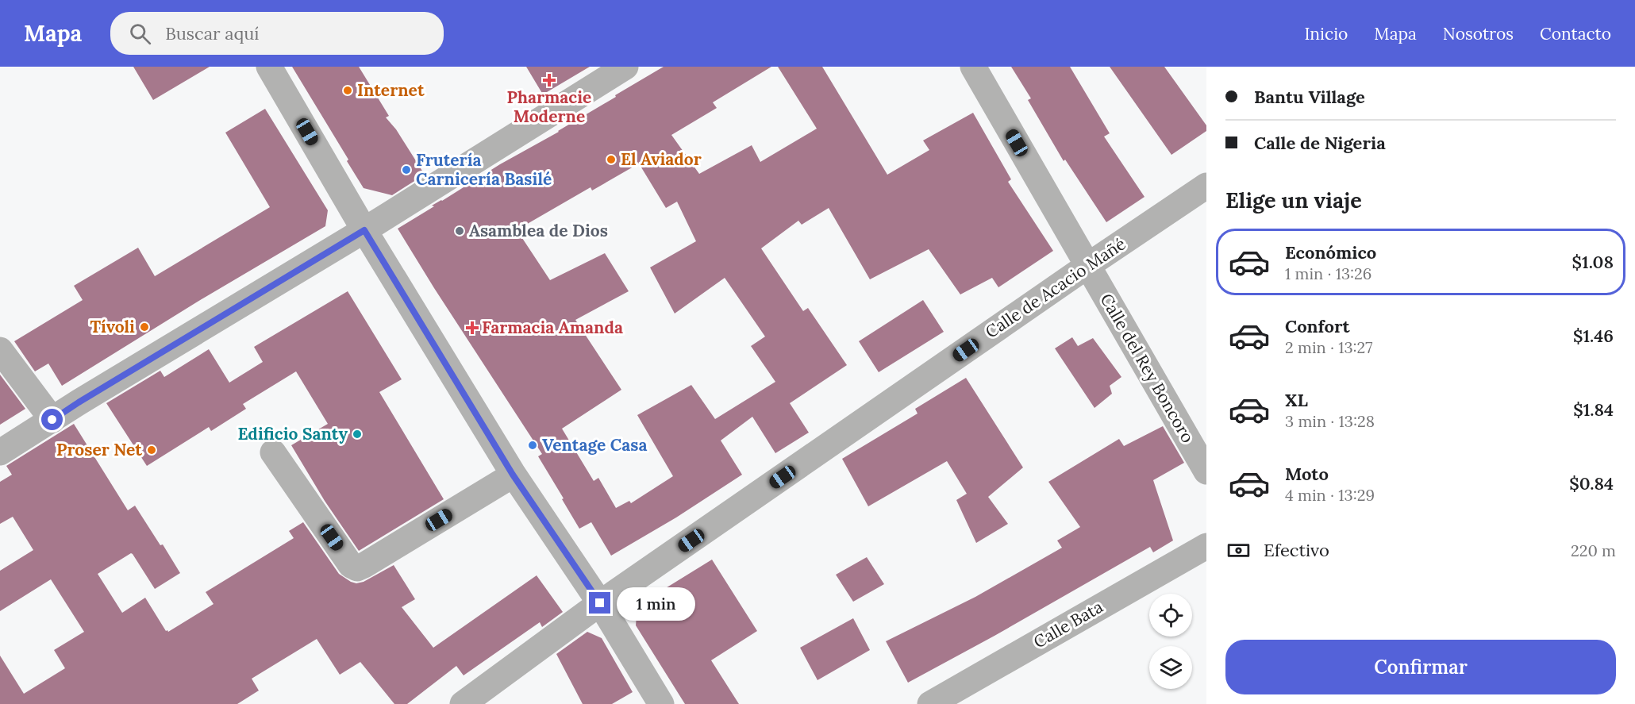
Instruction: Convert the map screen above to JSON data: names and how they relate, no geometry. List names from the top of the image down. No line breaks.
{"streets":{"street":["Calle de Acacio Mañé","Calle del Rey Boncoro","Calle Bata"]},"crossings":[["Calle de Acacio Mañé","Calle del Rey Boncoro"]],"places":{"health":["Pharmacie Moderne","Farmacia Amanda"],"other":["Internet","El Aviador","Frutería Carnicería Basilé","Asamblea de Dios","Tívoli","Edificio Santy","Ventage Casa","Proser Net"]},"page":{"header":"Mapa","search":"Buscar aquí","nav":["Inicio","Mapa","Nosotros","Contacto"],"banner":["Bantu Village","Calle de Nigeria"],"heading":"Elige un viaje","list":[{"name":"Económico","note":"1 min · 13:26","value":"$1.08"},{"name":"Confort","note":"2 min · 13:27","value":"$1.46"},{"name":"XL","note":"3 min · 13:28","value":"$1.84"},{"name":"Moto","note":"4 min · 13:29","value":"$0.84"}],"pay":["Efectivo","220 m"],"bubble":"1 min","buttons":"Confirmar"}}
